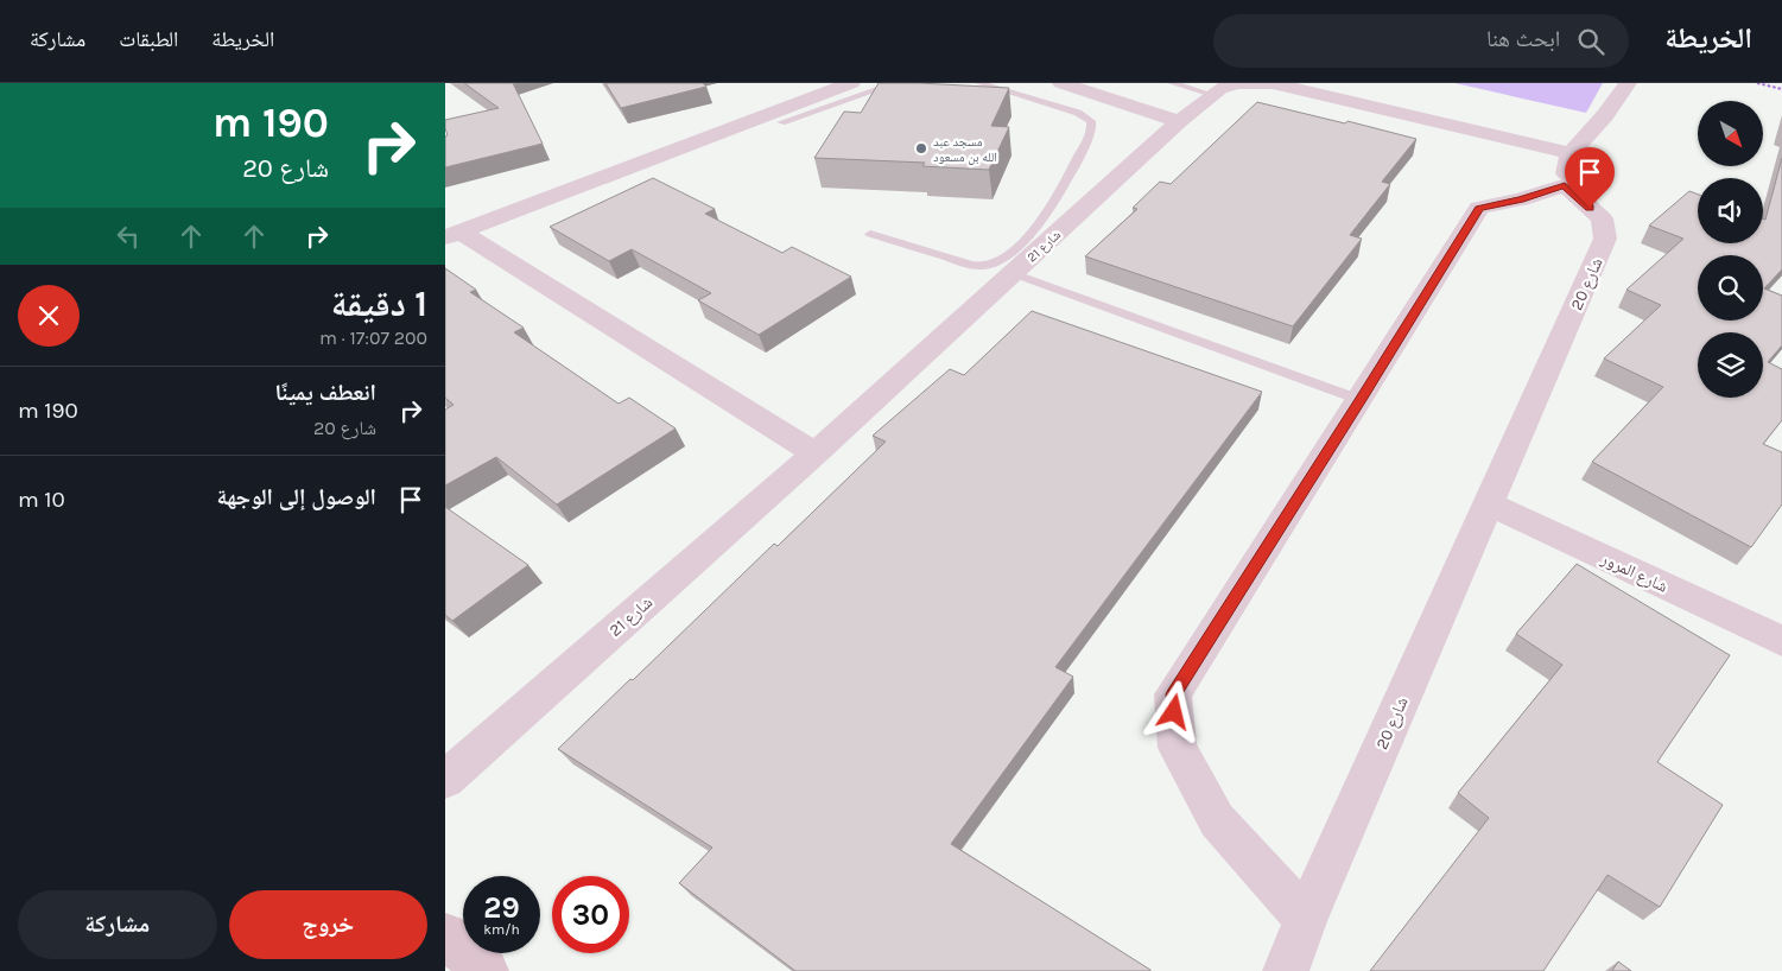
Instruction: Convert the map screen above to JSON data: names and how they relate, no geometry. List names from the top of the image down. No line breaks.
{"streets":{"street":["شارع 21","شارع 20","شارع المرور"]},"crossings":[["شارع 21","شارع 20"],["شارع 20","شارع المرور"]],"places":["مسجد عبد الله بن مسعود"],"north":"bottom right","page":{"header":"الخريطة","search":"ابحث هنا","nav":["الخريطة","الطبقات","مشاركة"],"turn":["190 m","شارع 20"],"heading":["1 دقيقة","200 m · 17:07"],"list":[{"name":"انعطف يمينًا","note":"شارع 20","value":"190 m"},{"name":"الوصول إلى الوجهة","value":"10 m"}],"speed":"29 km/h","limit":"30","buttons":["خروج","مشاركة"]}}
